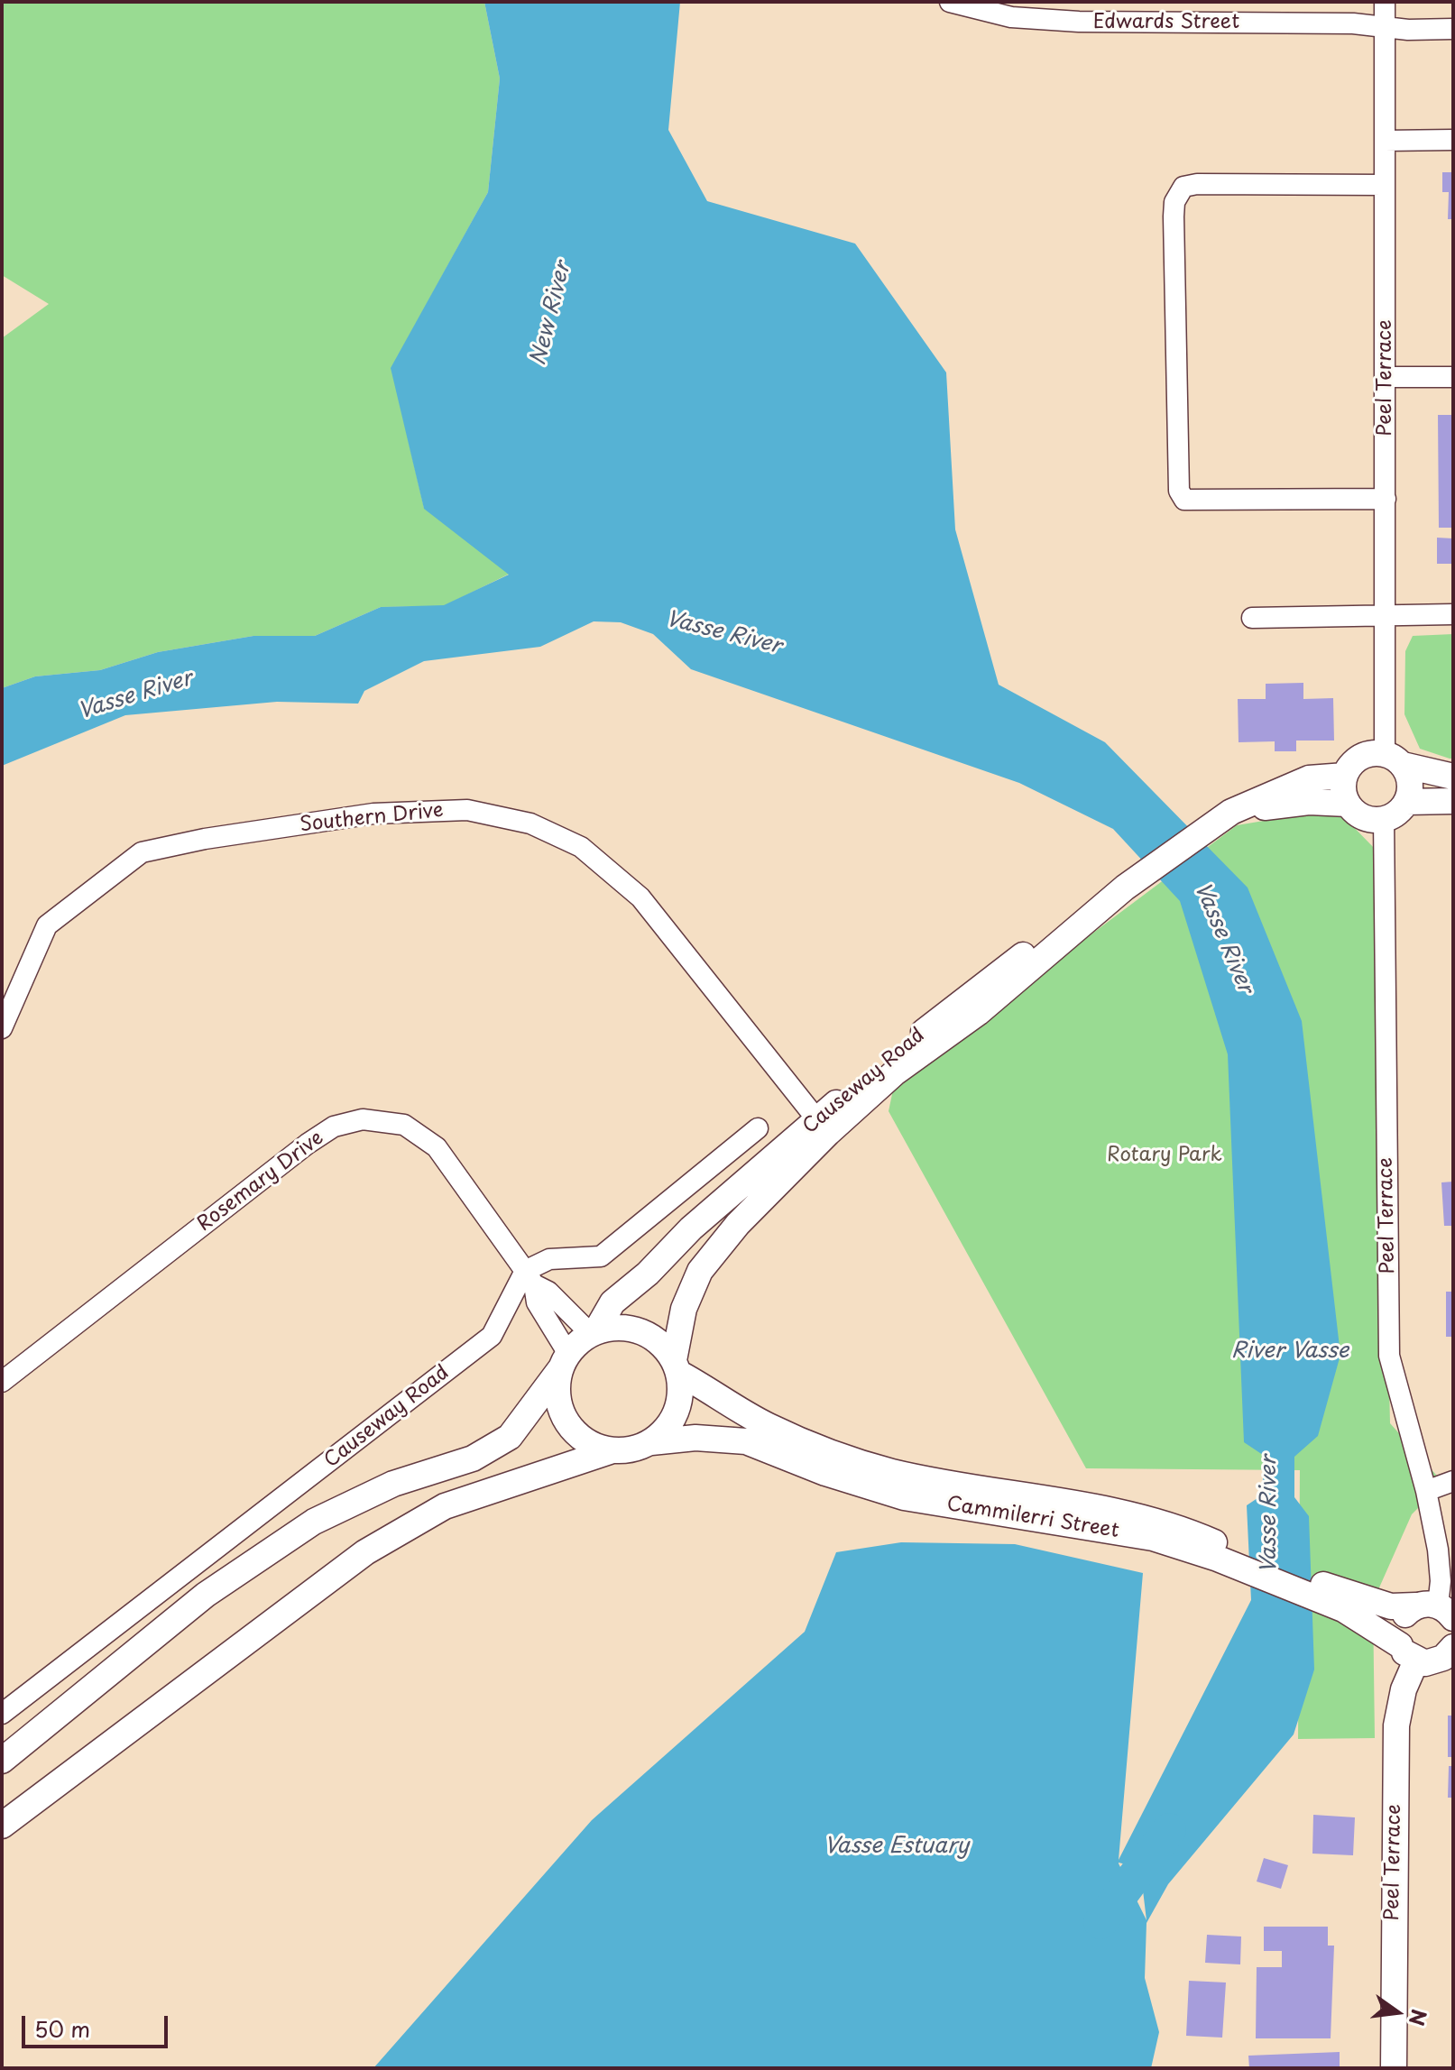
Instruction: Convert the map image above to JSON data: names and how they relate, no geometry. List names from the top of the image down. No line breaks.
{"streets":{"main road":["Peel Terrace","Causeway Road","Cammilerri Street"],"street":["Edwards Street","Southern Drive","Rosemary Drive"]},"crossings":[["Edwards Street","Peel Terrace"],["Peel Terrace","Causeway Road"],["Peel Terrace","Cammilerri Street"],["Southern Drive","Causeway Road"],["Causeway Road","Rosemary Drive"],["Causeway Road","Cammilerri Street"],["Rosemary Drive","Cammilerri Street"]],"water":["New River","Vasse River","River Vasse","Vasse Estuary"],"parks":["Rotary Park"],"scale_bar":"50 m","north":"right"}
